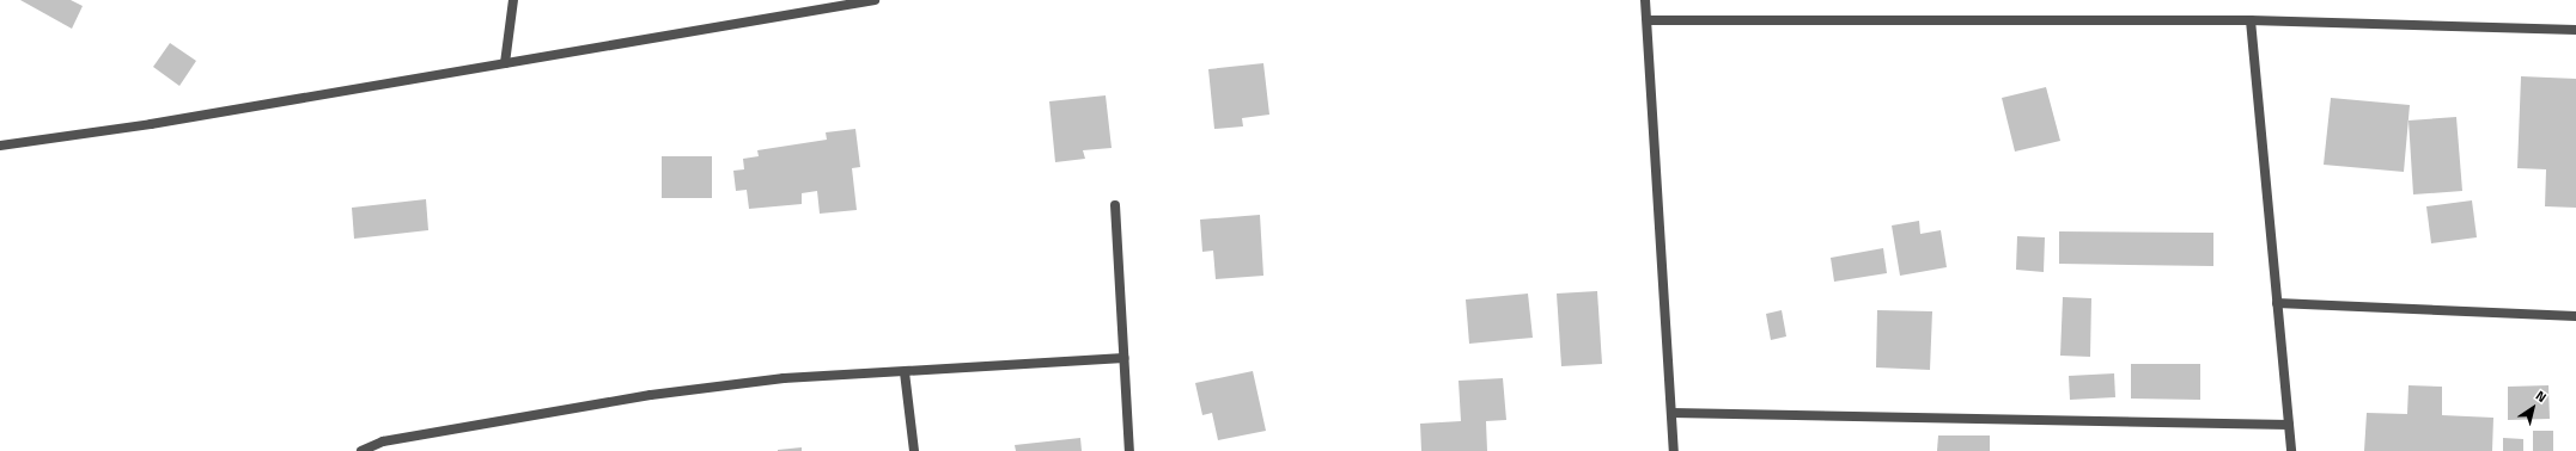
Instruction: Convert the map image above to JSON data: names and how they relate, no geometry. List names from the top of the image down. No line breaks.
{"north":"top right"}
